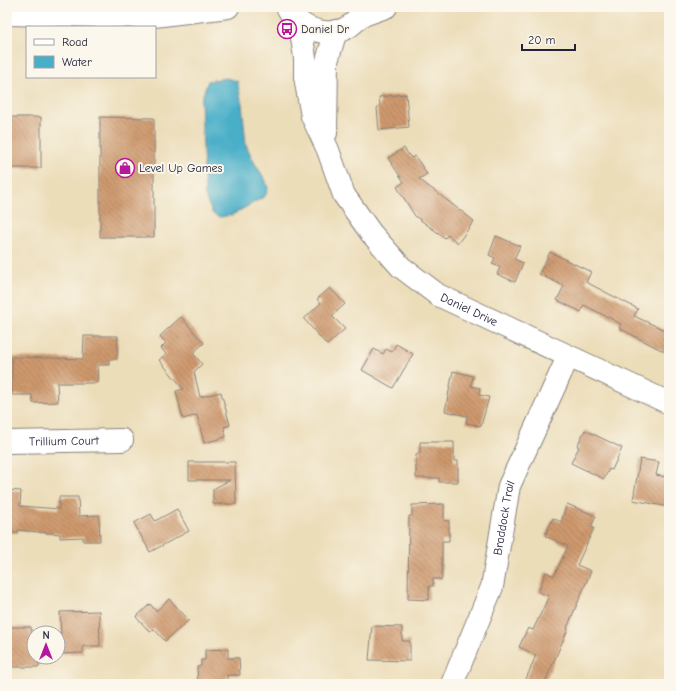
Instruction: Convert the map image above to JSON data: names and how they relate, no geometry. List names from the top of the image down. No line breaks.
{"streets":{"street":["Daniel Drive","Trillium Court","Braddock Trail"]},"crossings":[["Daniel Drive","Braddock Trail"]],"places":{"bus stop":["Daniel Dr"],"shop":["Level Up Games"]},"legend":["Road","Water"],"scale_bar":"20 m","north":"top"}
